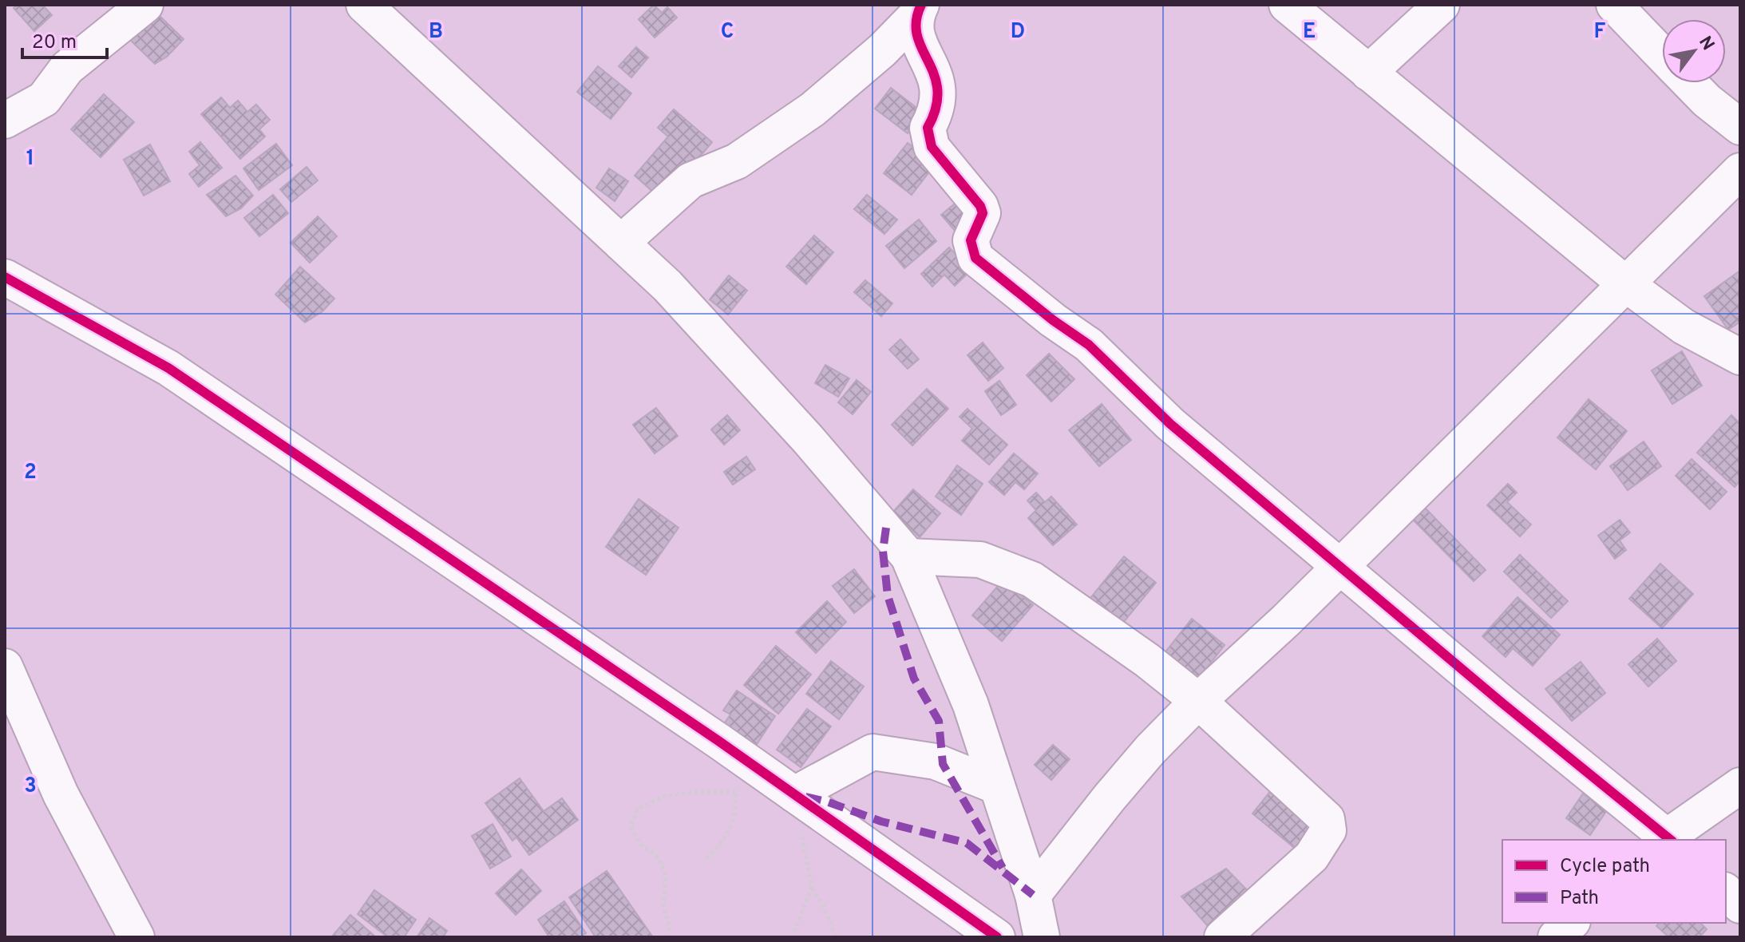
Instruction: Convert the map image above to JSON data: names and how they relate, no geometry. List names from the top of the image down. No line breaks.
{"legend":["Cycle path","Path"],"scale_bar":"20 m","north":"top right","grid":{"columns":["B","C","D","E","F"],"rows":["1","2","3"]}}
